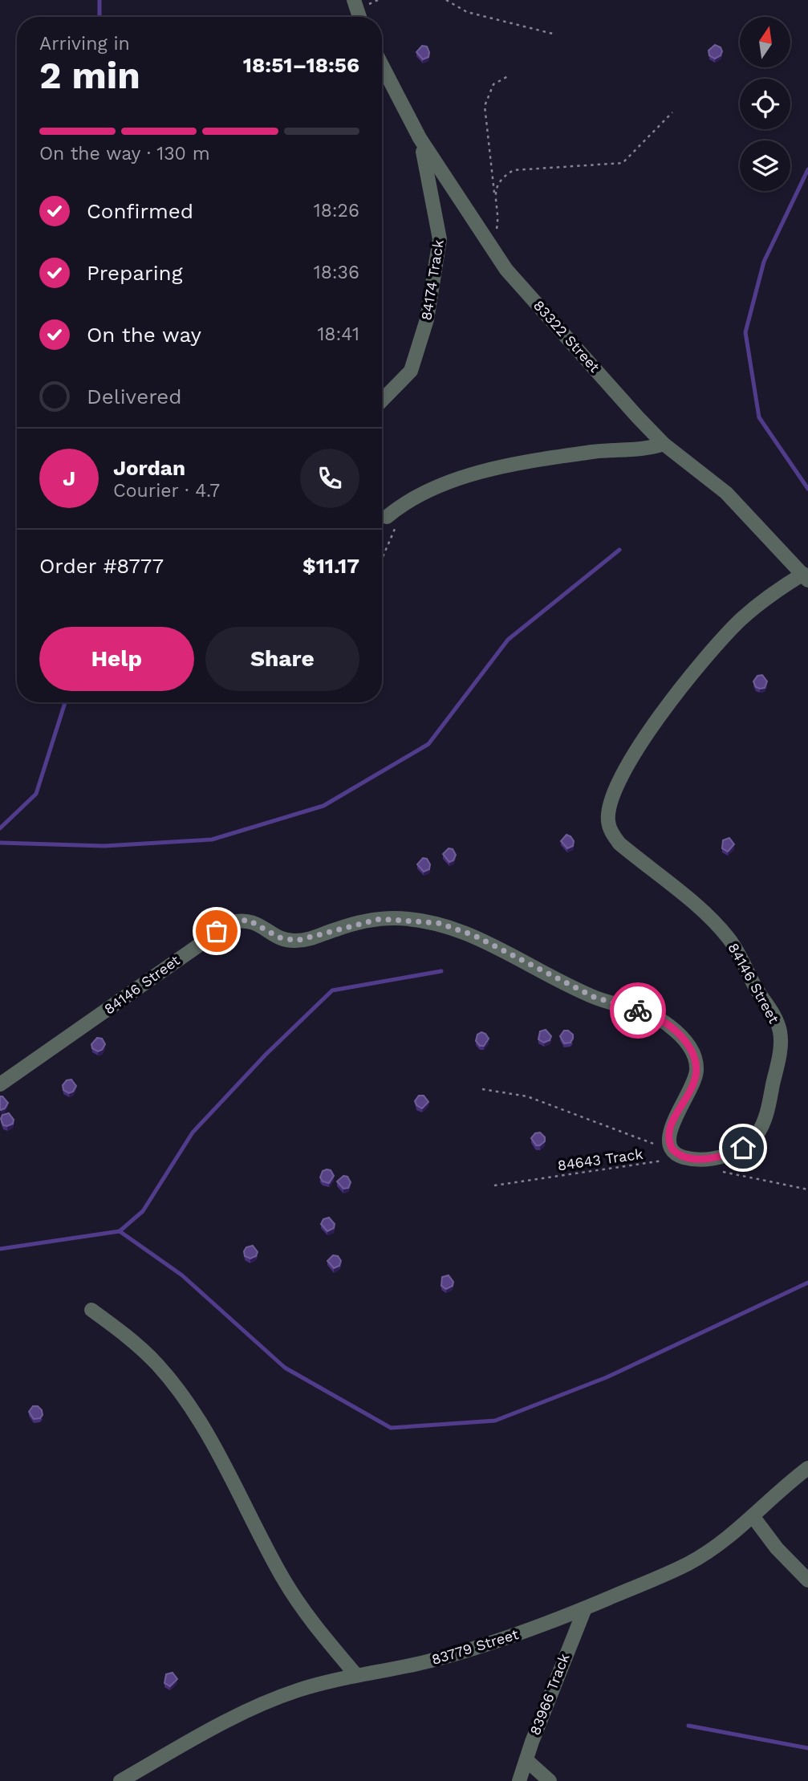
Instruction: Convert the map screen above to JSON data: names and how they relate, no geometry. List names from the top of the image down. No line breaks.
{"streets":{"street":["84174 Track","83322 Street","84146 Street","83779 Street","83966 Track"],"path":["84643 Track"]},"crossings":[["84174 Track","83322 Street"],["83322 Street","84146 Street"],["83779 Street","83966 Track"]],"north":"top","page":{"heading":["2 min","Arriving in","18:51–18:56"],"panel":["Jordan","Courier · 4.7","Order #8777","$11.17"],"bar":"On the way · 130 m","list":[["Confirmed","18:26"],["Preparing","18:36"],["On the way","18:41"],"Delivered"],"round":"J","buttons":["Help","Share"]}}
